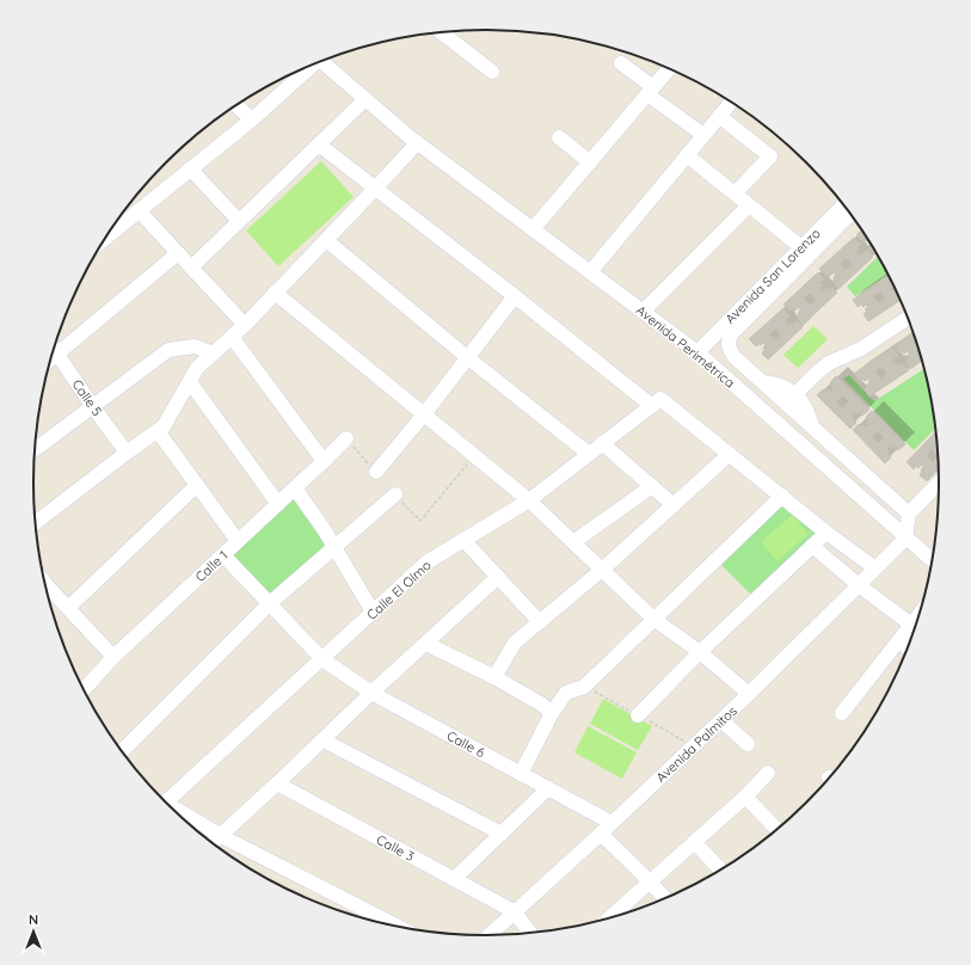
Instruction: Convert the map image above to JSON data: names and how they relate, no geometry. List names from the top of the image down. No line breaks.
{"streets":{"street":["Avenida San Lorenzo","Avenida Perimétrica","Calle 5","Calle 1","Calle El Olmo","Calle 6","Avenida Palmitos","Calle 3"]},"crossings":[["Avenida San Lorenzo","Avenida Perimétrica"],["Avenida Perimétrica","Avenida Palmitos"],["Calle 1","Calle 6"],["Calle El Olmo","Calle 6"],["Calle 6","Avenida Palmitos"],["Avenida Palmitos","Calle 3"]],"north":"top"}
